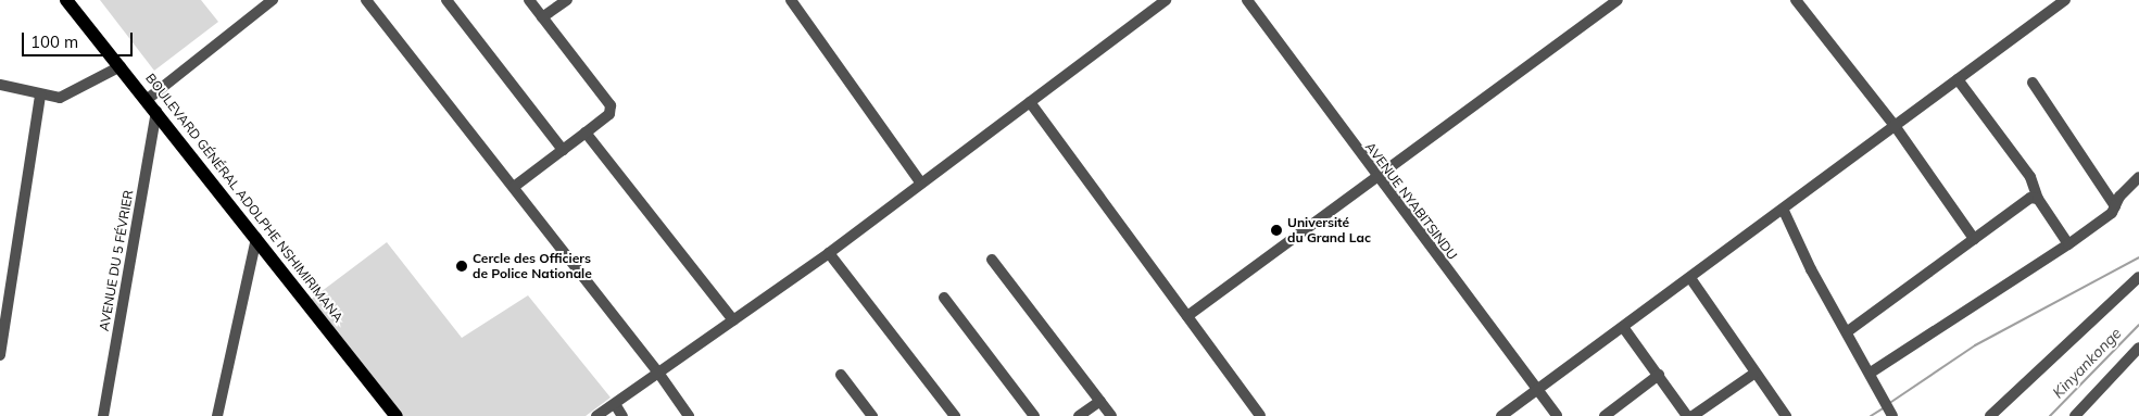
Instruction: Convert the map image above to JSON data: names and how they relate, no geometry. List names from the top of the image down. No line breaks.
{"streets":{"main road":["BOULEVARD GÉNÉRAL ADOLPHE NSHIMIRIMANA"],"street":["AVENUE NYABITSINDU","AVENUE DU 5 FÉVRIER"]},"crossings":[["BOULEVARD GÉNÉRAL ADOLPHE NSHIMIRIMANA","AVENUE DU 5 FÉVRIER"]],"water":["Kinyankonge"],"places":["Université du Grand Lac","Cercle des Officiers de Police Nationale"],"scale_bar":"100 m"}
